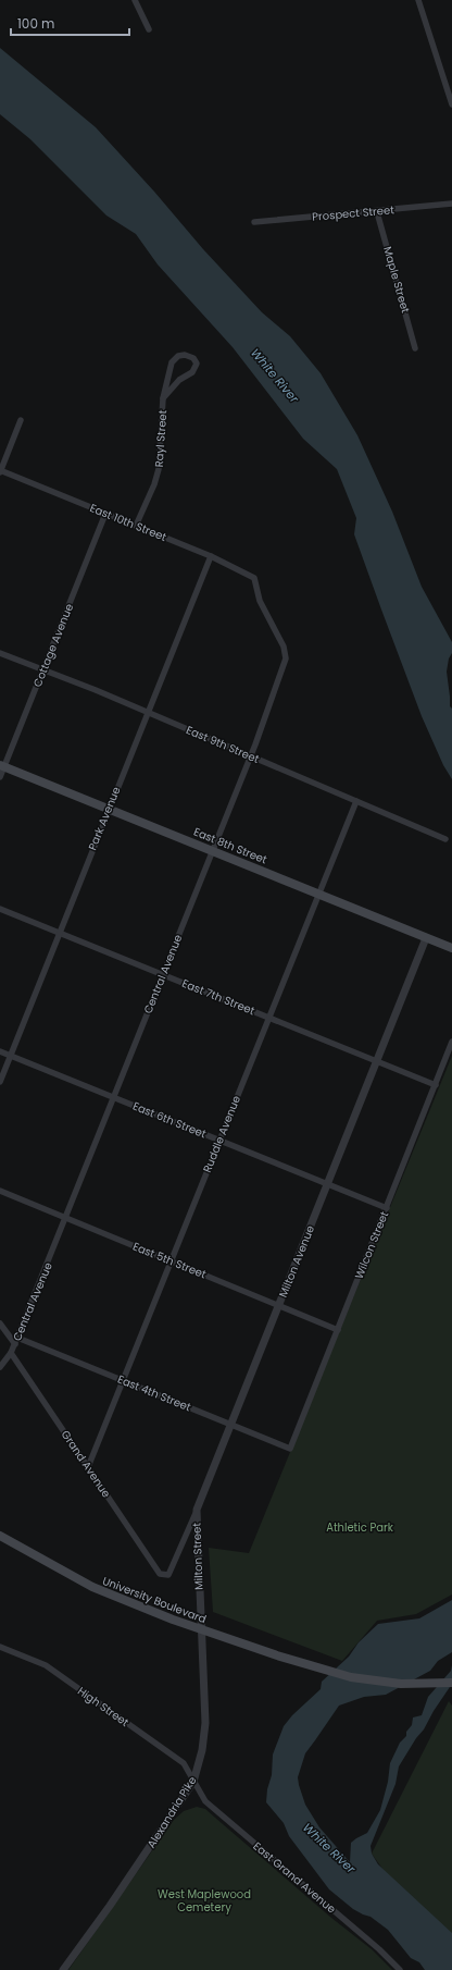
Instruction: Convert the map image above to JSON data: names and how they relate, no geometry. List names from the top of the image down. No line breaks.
{"streets":{"main road":["East 8th Street","University Boulevard"],"street":["Prospect Street","Maple Street","Rayl Street","East 10th Street","Cottage Avenue","East 9th Street","Park Avenue","Central Avenue","East 7th Street","East 6th Street","Ruddle Avenue","Wilcon Street","East 5th Street","Milton Avenue","East 4th Street","Grand Avenue","Milton Street","High Street","Alexandria Pike","East Grand Avenue"]},"crossings":[["Prospect Street","Maple Street"],["Rayl Street","East 10th Street"],["East 10th Street","Cottage Avenue"],["East 10th Street","Park Avenue"],["East 10th Street","Central Avenue"],["Cottage Avenue","East 9th Street"],["Cottage Avenue","East 8th Street"],["East 9th Street","Park Avenue"],["East 9th Street","Central Avenue"],["East 9th Street","Ruddle Avenue"],["Park Avenue","East 8th Street"],["Park Avenue","East 7th Street"],["Park Avenue","East 6th Street"],["East 8th Street","Central Avenue"],["East 8th Street","Ruddle Avenue"],["East 8th Street","Milton Avenue"],["Central Avenue","East 7th Street"],["Central Avenue","East 6th Street"],["Central Avenue","East 5th Street"],["Central Avenue","East 4th Street"],["Central Avenue","Grand Avenue"],["East 7th Street","Ruddle Avenue"],["East 7th Street","Wilcon Street"],["East 7th Street","Milton Avenue"],["East 6th Street","Ruddle Avenue"],["East 6th Street","Wilcon Street"],["East 6th Street","Milton Avenue"],["Ruddle Avenue","East 5th Street"],["Ruddle Avenue","East 4th Street"],["Ruddle Avenue","Grand Avenue"],["Wilcon Street","East 5th Street"],["Wilcon Street","East 4th Street"],["East 5th Street","Milton Avenue"],["Milton Avenue","East 4th Street"],["Milton Avenue","Grand Avenue"],["Milton Avenue","Milton Street"],["Milton Street","University Boulevard"],["Milton Street","Alexandria Pike"],["University Boulevard","Alexandria Pike"],["High Street","Alexandria Pike"],["High Street","East Grand Avenue"],["Alexandria Pike","East Grand Avenue"]],"water":["White River"],"parks":["Athletic Park","West Maplewood Cemetery"],"scale_bar":"100 m"}
